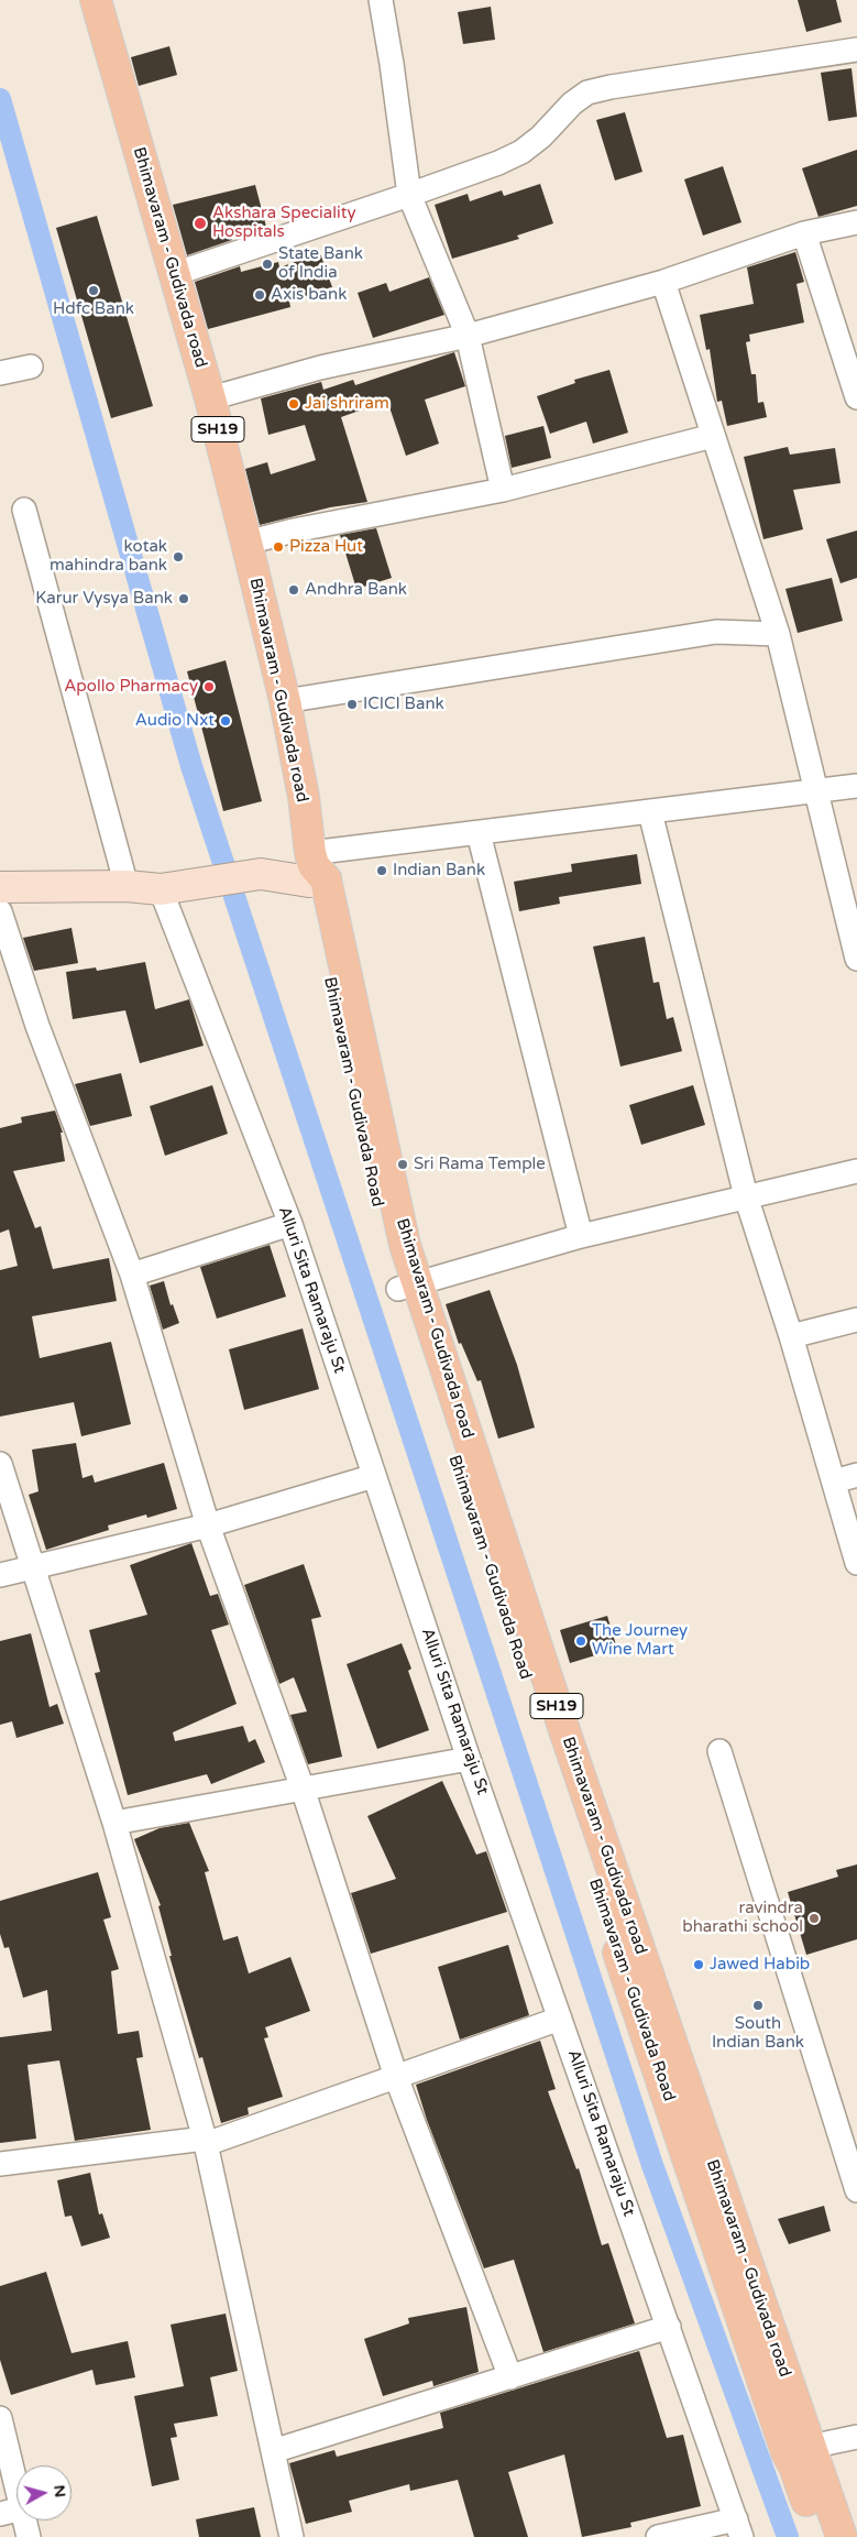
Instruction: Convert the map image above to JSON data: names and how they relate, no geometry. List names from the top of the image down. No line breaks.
{"streets":{"main road":["Bhimavaram - Gudivada road","SH19"],"street":["Alluri Sita Ramaraju St"]},"places":["Akshara Speciality Hospitals","State Bank of India","Hdfc Bank","Axis bank","Jai shriram","Pizza Hut","kotak mahindra bank","Andhra Bank","Karur Vysya Bank","Apollo Pharmacy","ICICI Bank","Audio Nxt","Indian Bank","Sri Rama Temple","The Journey Wine Mart","ravindra bharathi school","Jawed Habib","South Indian Bank"],"north":"right"}
